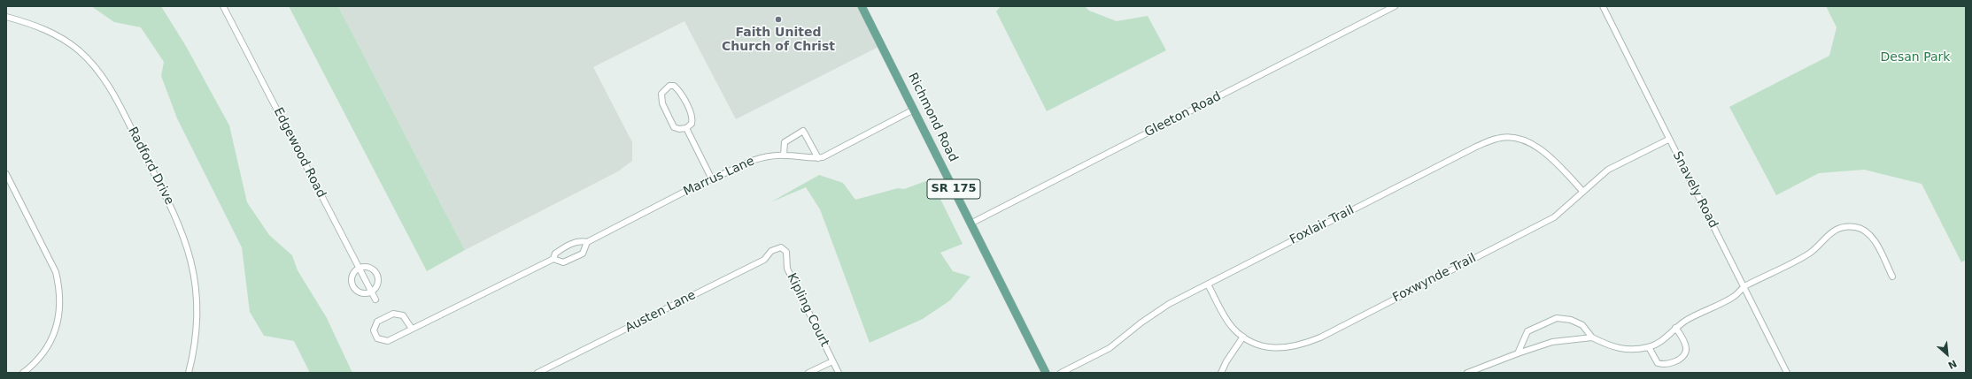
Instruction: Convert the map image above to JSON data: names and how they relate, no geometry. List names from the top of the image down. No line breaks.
{"streets":{"main road":["Richmond Road","SR 175"],"street":["Gleeton Road","Edgewood Road","Radford Drive","Marrus Lane","Snavely Road","Foxlair Trail","Foxwynde Trail","Kipling Court","Austen Lane"]},"crossings":[["Gleeton Road","Richmond Road"],["Richmond Road","Marrus Lane"],["Snavely Road","Foxwynde Trail"],["Foxlair Trail","Foxwynde Trail"],["Kipling Court","Austen Lane"]],"parks":["Desan Park"],"places":["Faith United Church of Christ"],"north":"bottom right"}
